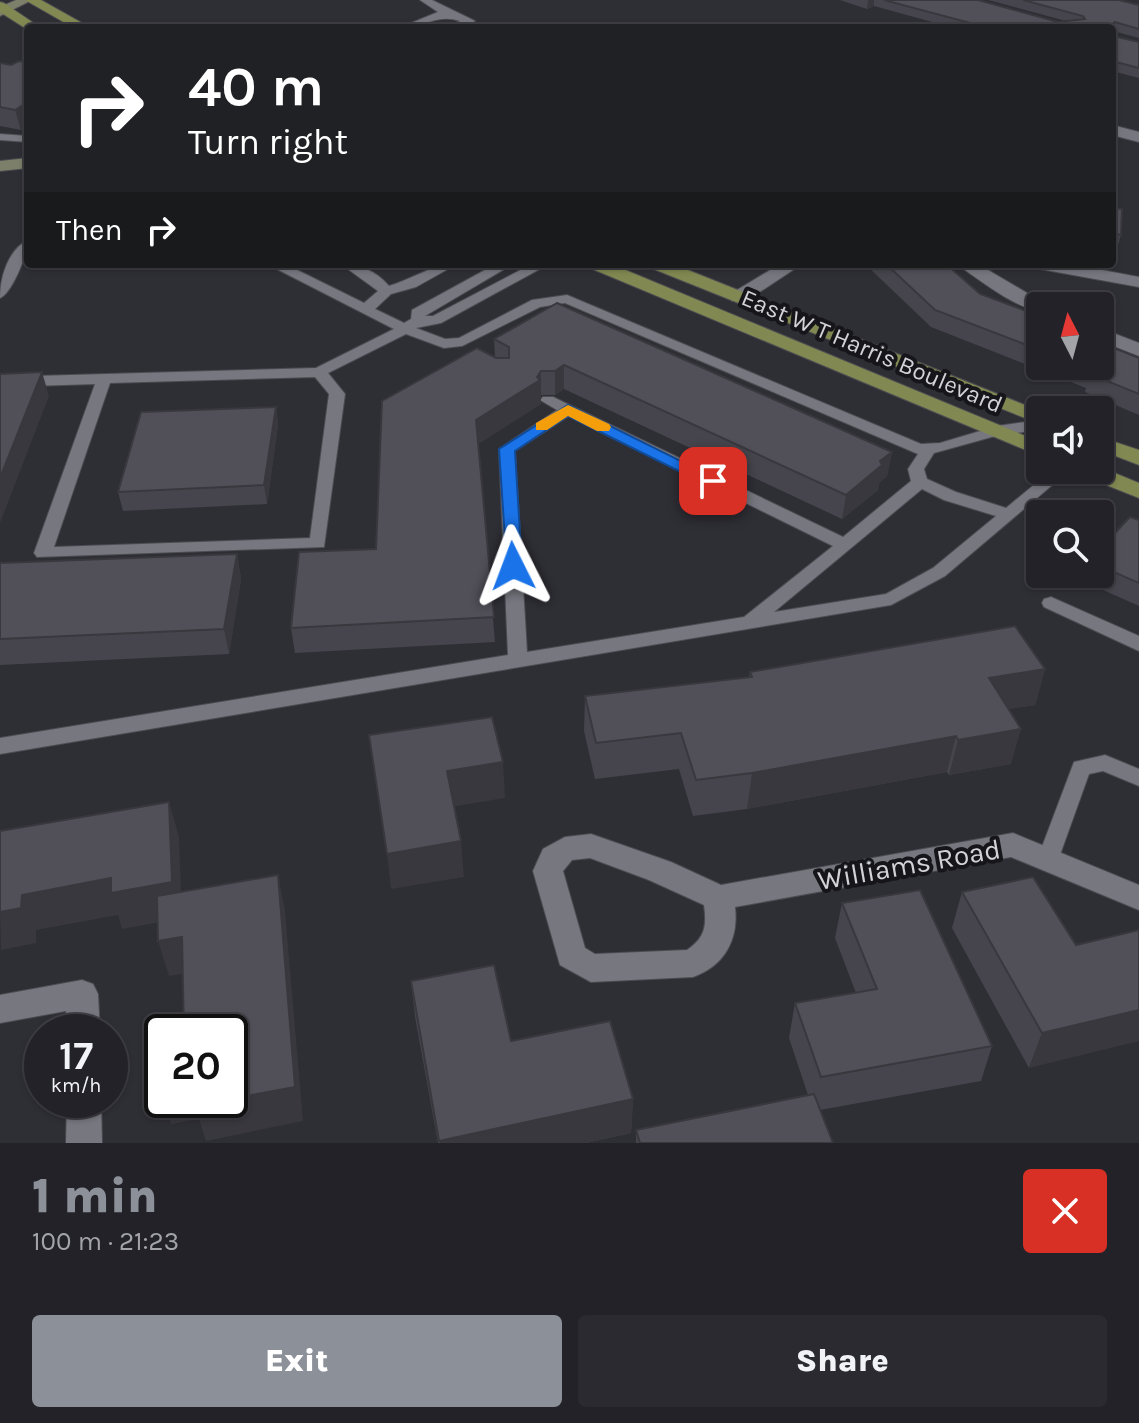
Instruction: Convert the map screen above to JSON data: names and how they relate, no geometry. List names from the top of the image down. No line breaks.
{"streets":{"main road":["East W T Harris Boulevard"],"street":["Williams Road"]},"north":"top","page":{"turn":["40 m","Turn right"],"then":"Then","speed":"17 km/h","limit":"20","heading":["1 min","100 m · 21:23"],"buttons":["Exit","Share"]}}
